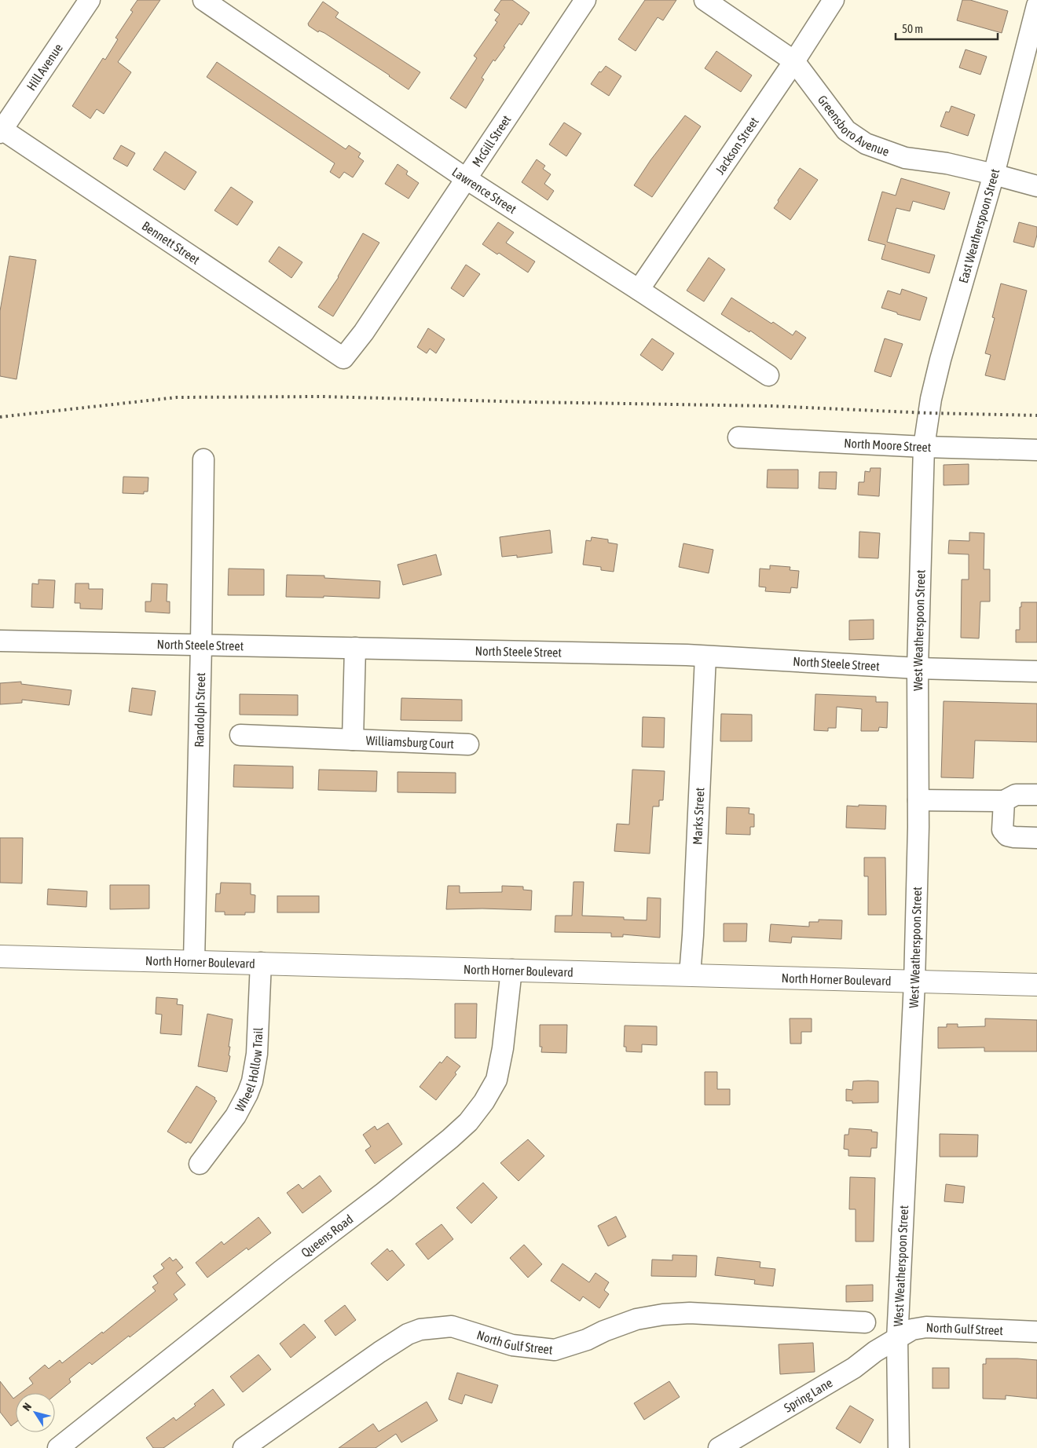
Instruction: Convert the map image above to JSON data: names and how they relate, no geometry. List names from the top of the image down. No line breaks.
{"streets":{"main road":["North Horner Boulevard"],"street":["Hill Avenue","Greensboro Avenue","McGill Street","Jackson Street","Lawrence Street","East Weatherspoon Street","Bennett Street","North Moore Street","West Weatherspoon Street","North Steele Street","Randolph Street","Williamsburg Court","Marks Street","Wheel Hollow Trail","Queens Road","North Gulf Street","Spring Lane"]},"crossings":[["Hill Avenue","Bennett Street"],["Greensboro Avenue","Jackson Street"],["Greensboro Avenue","East Weatherspoon Street"],["McGill Street","Lawrence Street"],["McGill Street","Bennett Street"],["Jackson Street","Lawrence Street"],["East Weatherspoon Street","North Moore Street"],["East Weatherspoon Street","West Weatherspoon Street"],["North Moore Street","West Weatherspoon Street"],["West Weatherspoon Street","North Steele Street"],["West Weatherspoon Street","North Horner Boulevard"],["West Weatherspoon Street","North Gulf Street"],["West Weatherspoon Street","Spring Lane"],["North Steele Street","Randolph Street"],["North Steele Street","Williamsburg Court"],["North Steele Street","Marks Street"],["Randolph Street","North Horner Boulevard"],["Marks Street","North Horner Boulevard"],["North Horner Boulevard","Wheel Hollow Trail"],["North Horner Boulevard","Queens Road"],["North Gulf Street","Spring Lane"]],"scale_bar":"50 m","north":"top left"}
